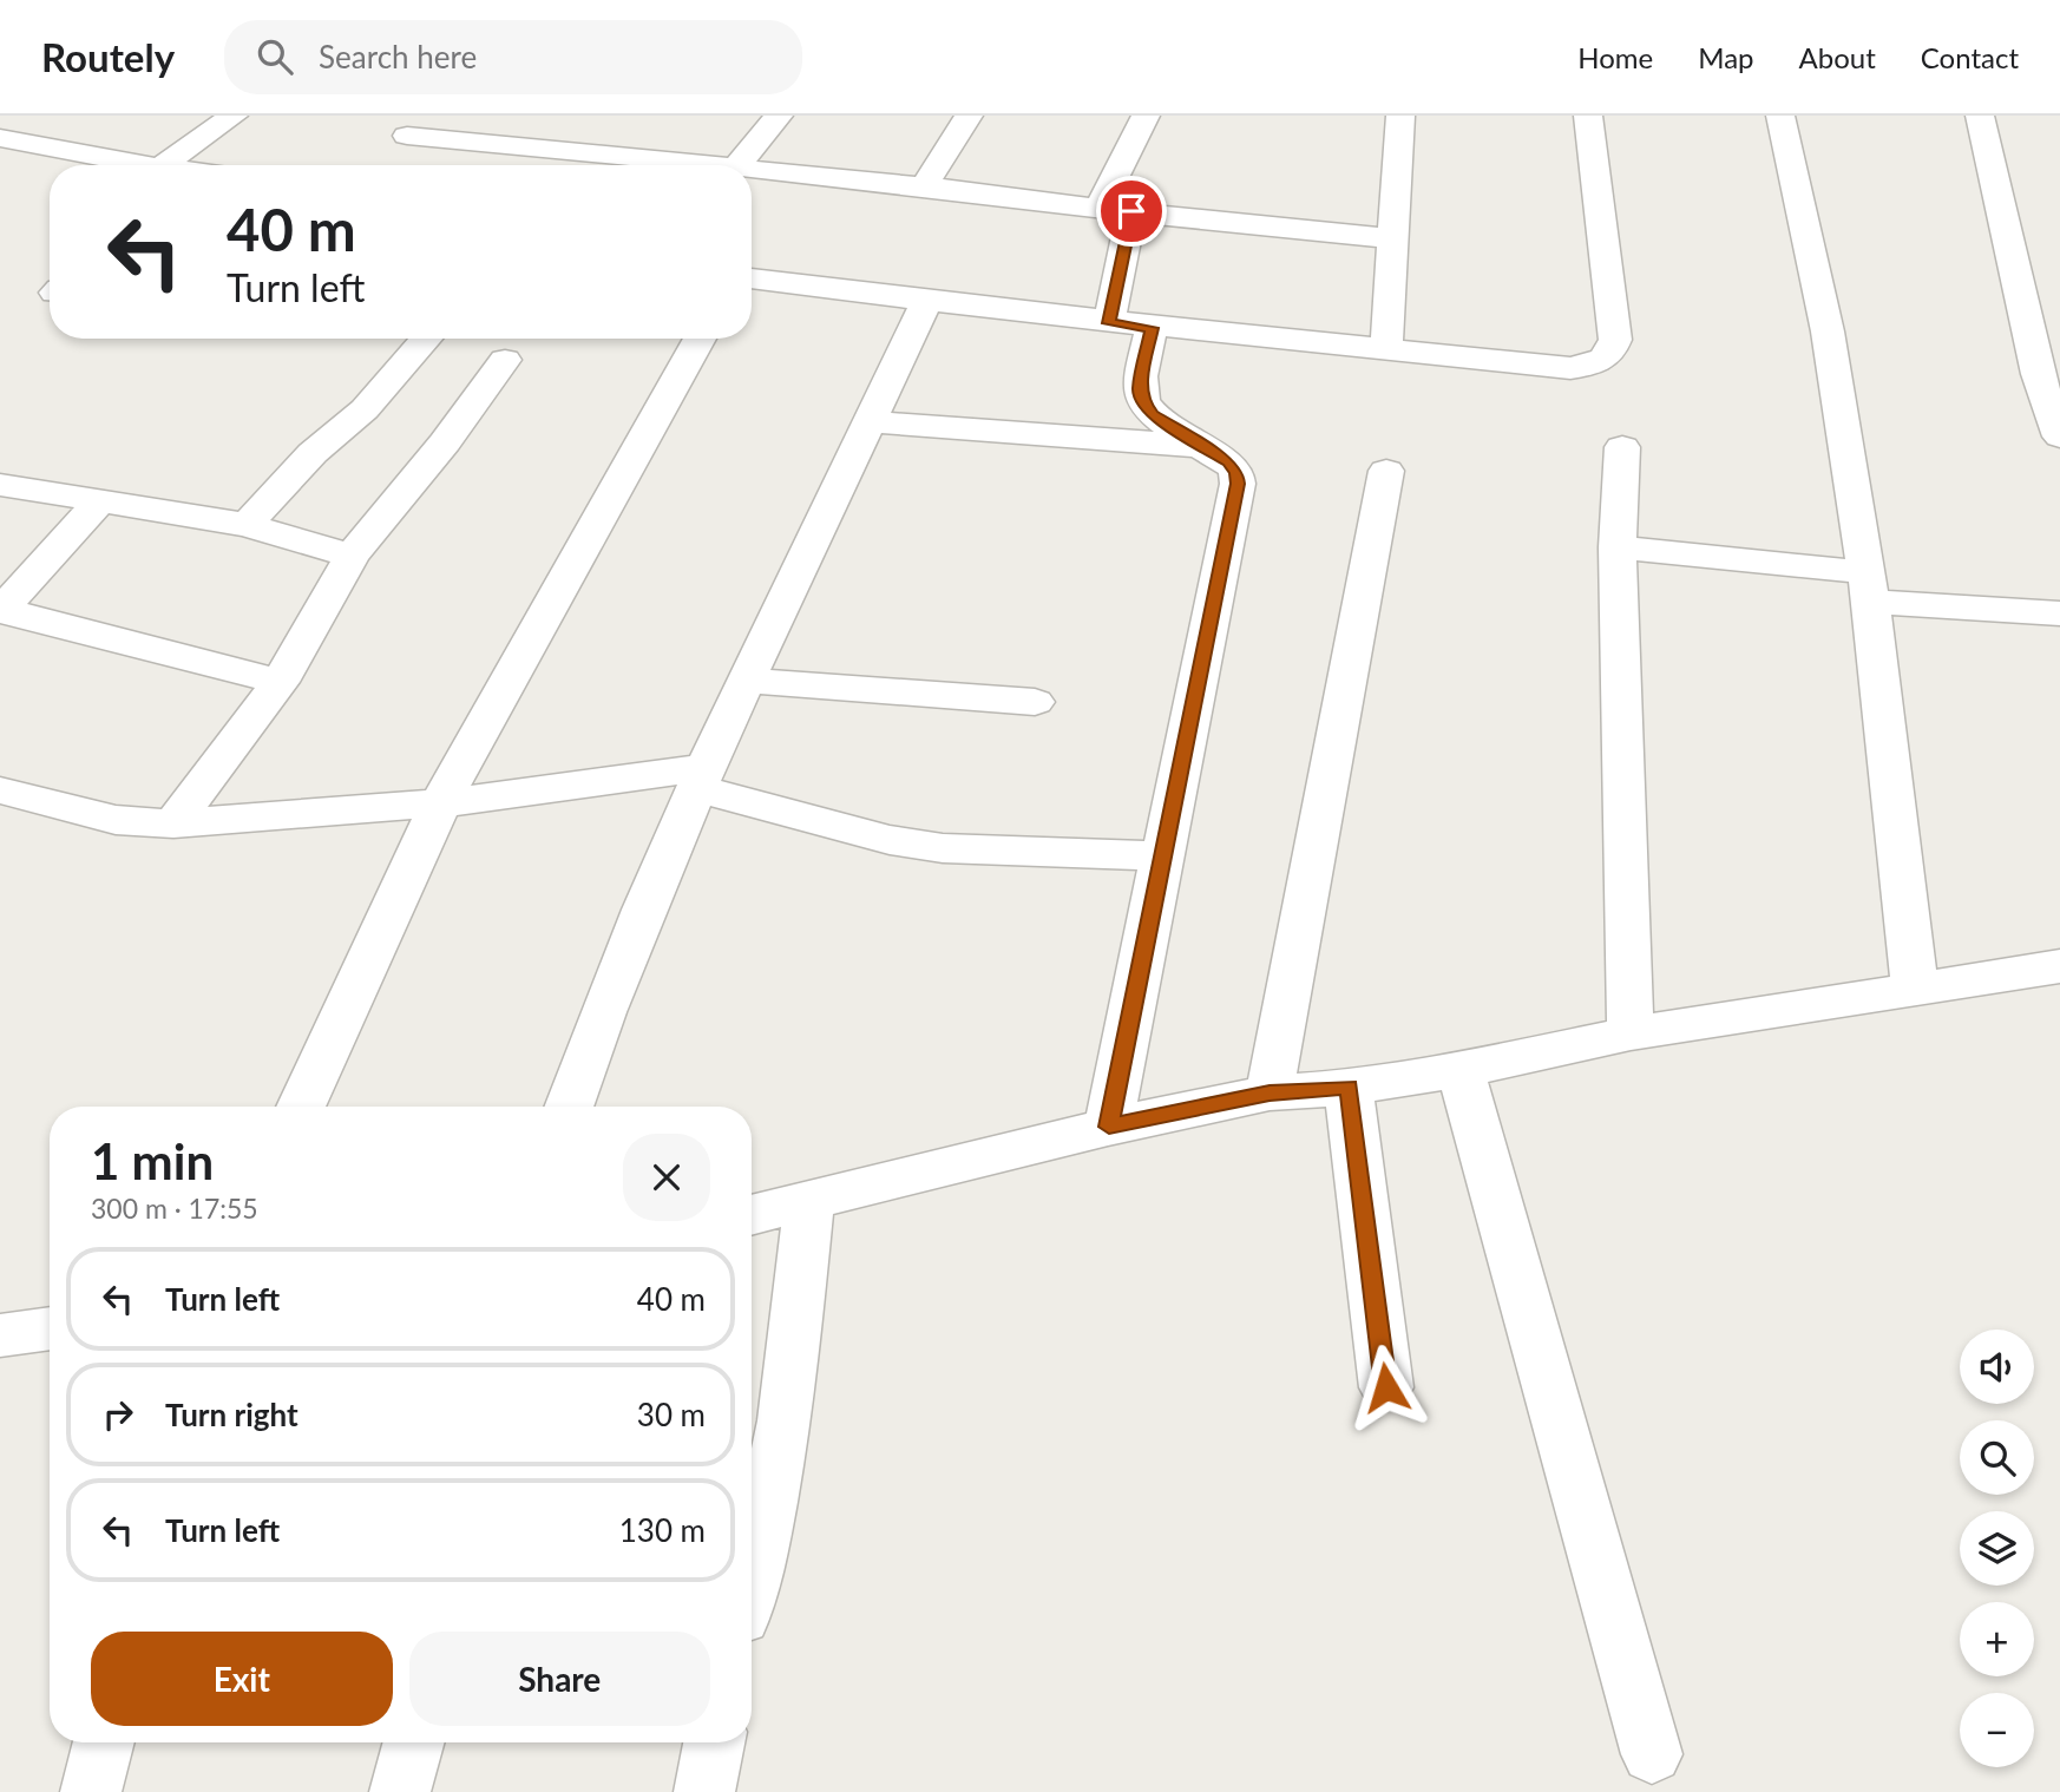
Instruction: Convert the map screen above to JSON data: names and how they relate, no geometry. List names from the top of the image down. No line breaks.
{"page":{"header":"Routely","search":"Search here","nav":["Home","Map","About","Contact"],"turn":["40 m","Turn left"],"heading":["1 min","300 m · 17:55"],"list":[{"name":"Turn left","value":"40 m"},{"name":"Turn right","value":"30 m"},{"name":"Turn left","value":"130 m"}],"map_buttons":["+","−"],"buttons":["Exit","Share"]}}
